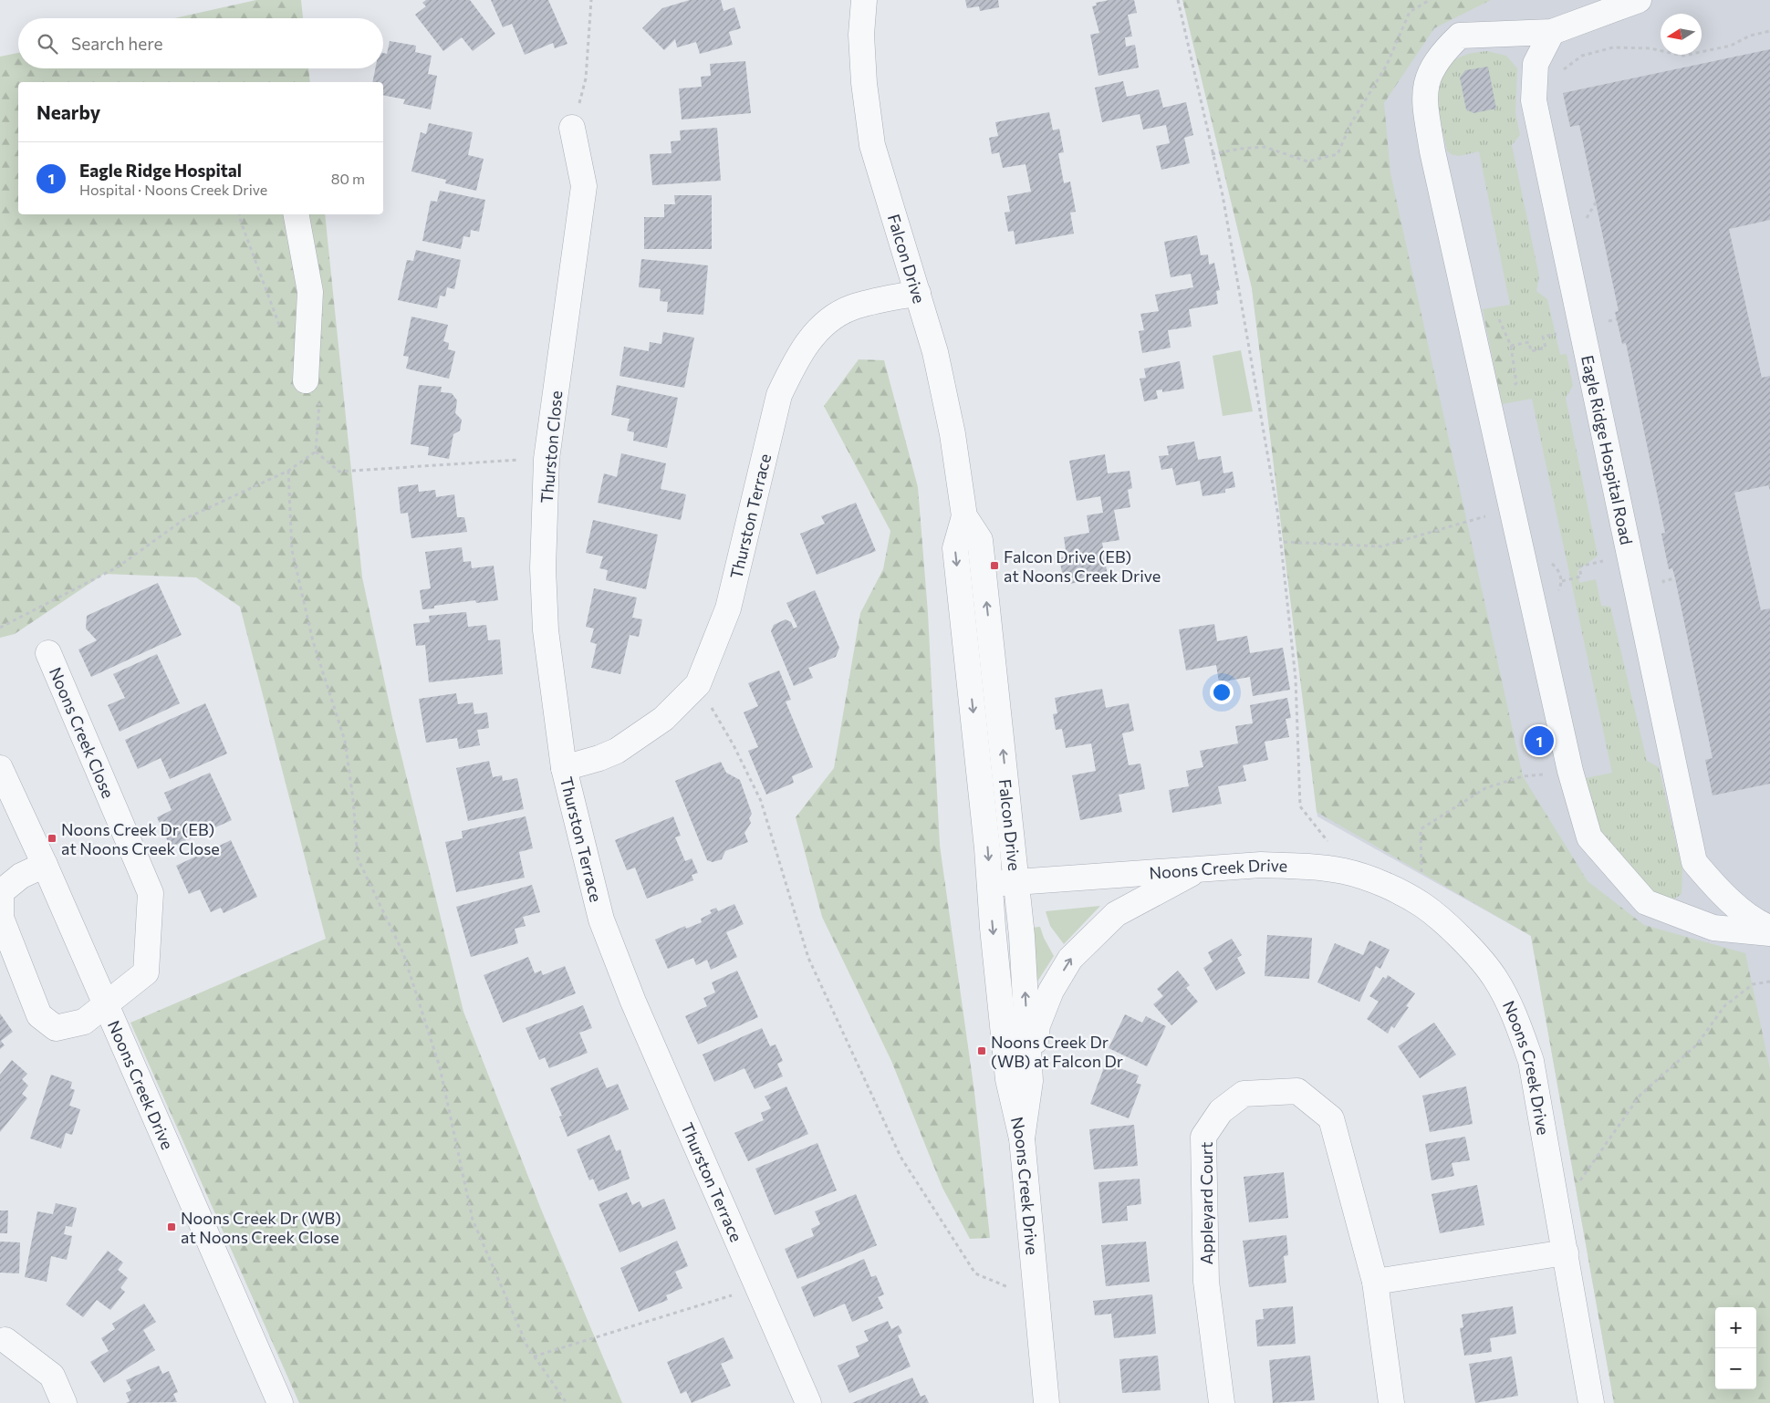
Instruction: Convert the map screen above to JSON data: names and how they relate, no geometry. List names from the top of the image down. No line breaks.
{"streets":{"street":["Falcon Drive","Thurston Close","Eagle Ridge Hospital Road","Thurston Terrace","Noons Creek Close","Noons Creek Drive","Appleyard Court"]},"crossings":[["Falcon Drive","Thurston Terrace"],["Falcon Drive","Noons Creek Drive"],["Thurston Close","Thurston Terrace"],["Noons Creek Close","Noons Creek Drive"]],"places":{"transit":["Falcon Drive (EB) at Noons Creek Drive","Noons Creek Dr (EB) at Noons Creek Close","Noons Creek Dr (WB) at Falcon Dr","Noons Creek Dr (WB) at Noons Creek Close"]},"north":"left","page":{"search":"Search here","heading":"Nearby","list":[{"mark":"1","name":"Eagle Ridge Hospital","note":"Hospital · Noons Creek Drive","value":"80 m"}],"pins":"1","map_buttons":["+","−"]}}
